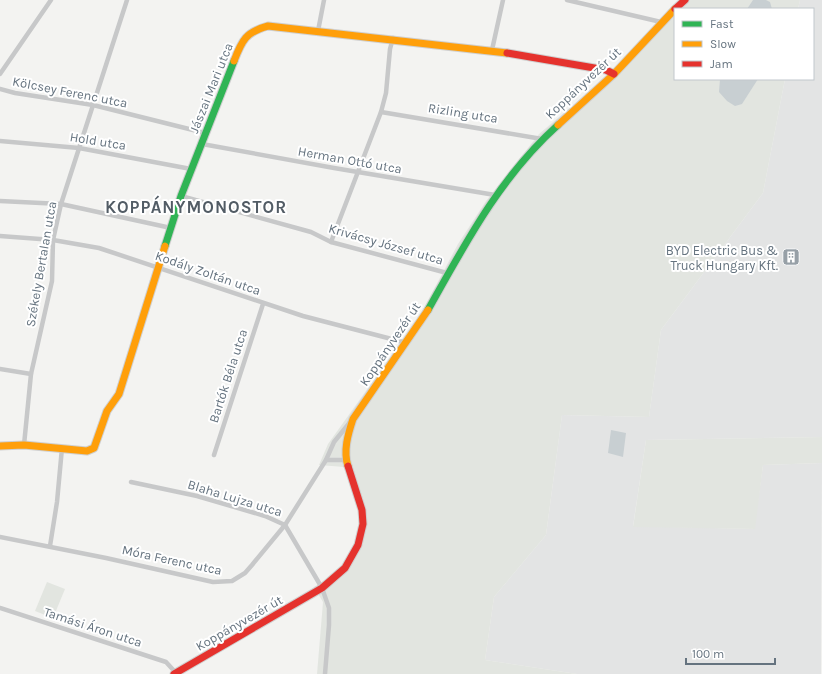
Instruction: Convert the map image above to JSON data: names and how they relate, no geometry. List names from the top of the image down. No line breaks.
{"streets":{"street":["Koppányvezér út","Jászai Mari utca","Kölcsey Ferenc utca","Rizling utca","Hold utca","Herman Ottó utca","Krivácsy József utca","Székely Bertalan utca","Kodály Zoltán utca","Bartók Béla utca","Blaha Lujza utca","Móra Ferenc utca","Tamási Áron utca"]},"crossings":[["Koppányvezér út","Jászai Mari utca"],["Koppányvezér út","Rizling utca"],["Koppányvezér út","Herman Ottó utca"],["Koppányvezér út","Krivácsy József utca"],["Koppányvezér út","Kodály Zoltán utca"],["Koppányvezér út","Blaha Lujza utca"],["Koppányvezér út","Móra Ferenc utca"],["Koppányvezér út","Tamási Áron utca"],["Jászai Mari utca","Kölcsey Ferenc utca"],["Jászai Mari utca","Hold utca"],["Jászai Mari utca","Herman Ottó utca"],["Jászai Mari utca","Krivácsy József utca"],["Jászai Mari utca","Kodály Zoltán utca"],["Kölcsey Ferenc utca","Székely Bertalan utca"],["Hold utca","Székely Bertalan utca"],["Székely Bertalan utca","Kodály Zoltán utca"],["Kodály Zoltán utca","Bartók Béla utca"],["Blaha Lujza utca","Móra Ferenc utca"]],"districts":["KOPPÁNYMONOSTOR"],"places":{"building":["BYD Electric Bus & Truck Hungary Kft."]},"legend":["Fast","Slow","Jam"],"scale_bar":"100 m"}
